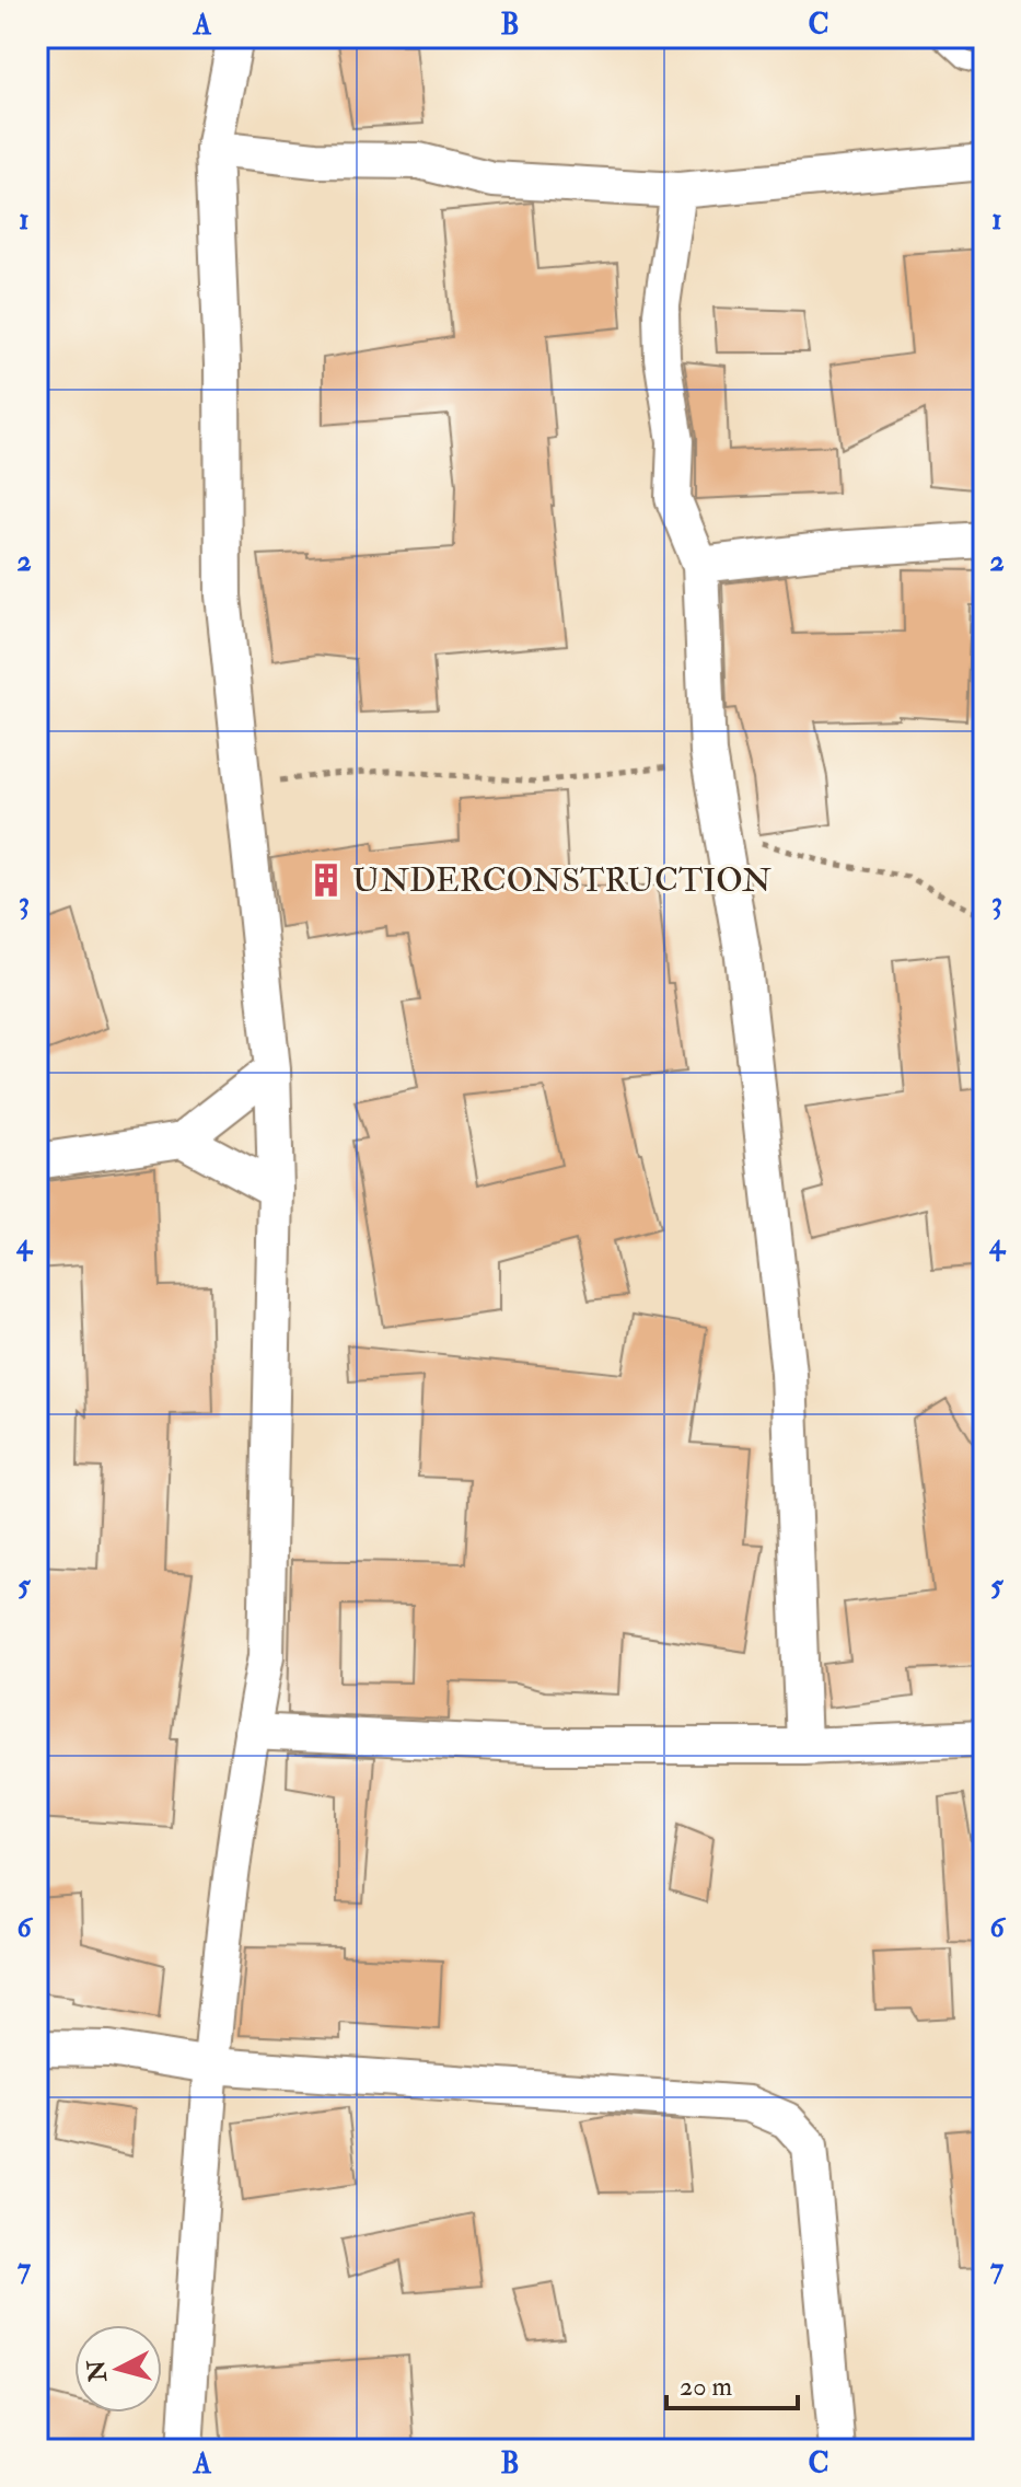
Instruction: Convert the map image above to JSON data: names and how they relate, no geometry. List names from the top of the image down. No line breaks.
{"places":{"building":["UNDERCONSTRUCTION"]},"scale_bar":"20 m","north":"left","grid":{"columns":["A","B","C"],"rows":["1","2","3","4","5","6","7"]}}
